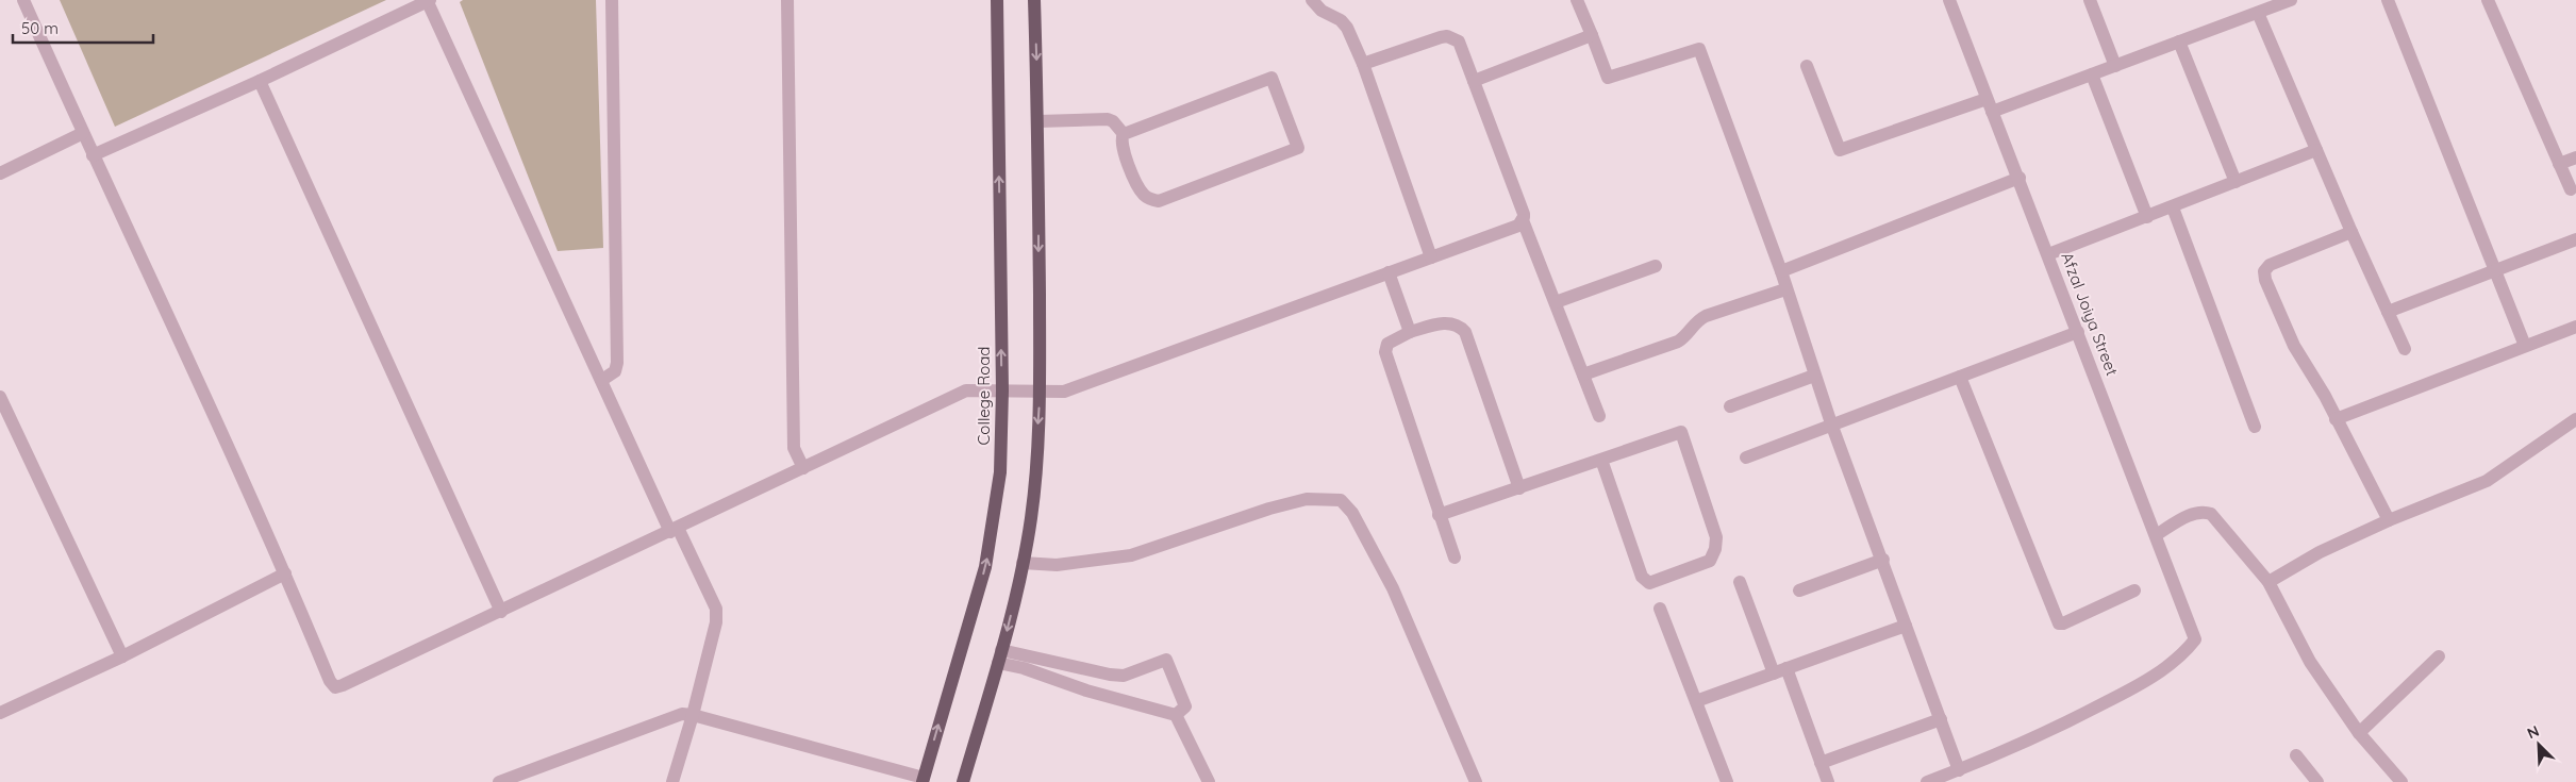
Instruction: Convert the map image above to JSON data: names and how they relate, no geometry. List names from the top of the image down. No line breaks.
{"streets":{"main road":["College Road"],"street":["Afzal Joiya Street"]},"scale_bar":"50 m","north":"top left"}
